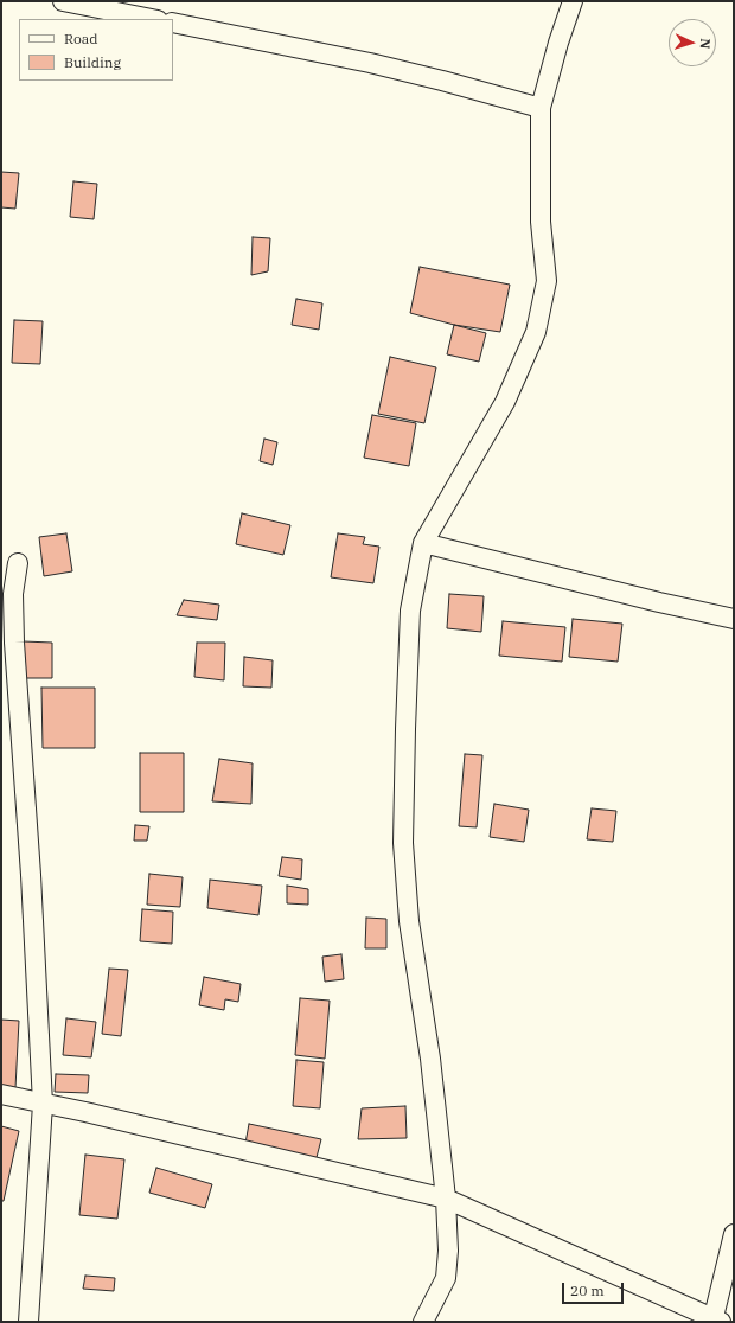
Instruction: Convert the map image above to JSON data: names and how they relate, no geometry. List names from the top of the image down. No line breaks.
{"legend":["Road","Building"],"scale_bar":"20 m","north":"right"}
